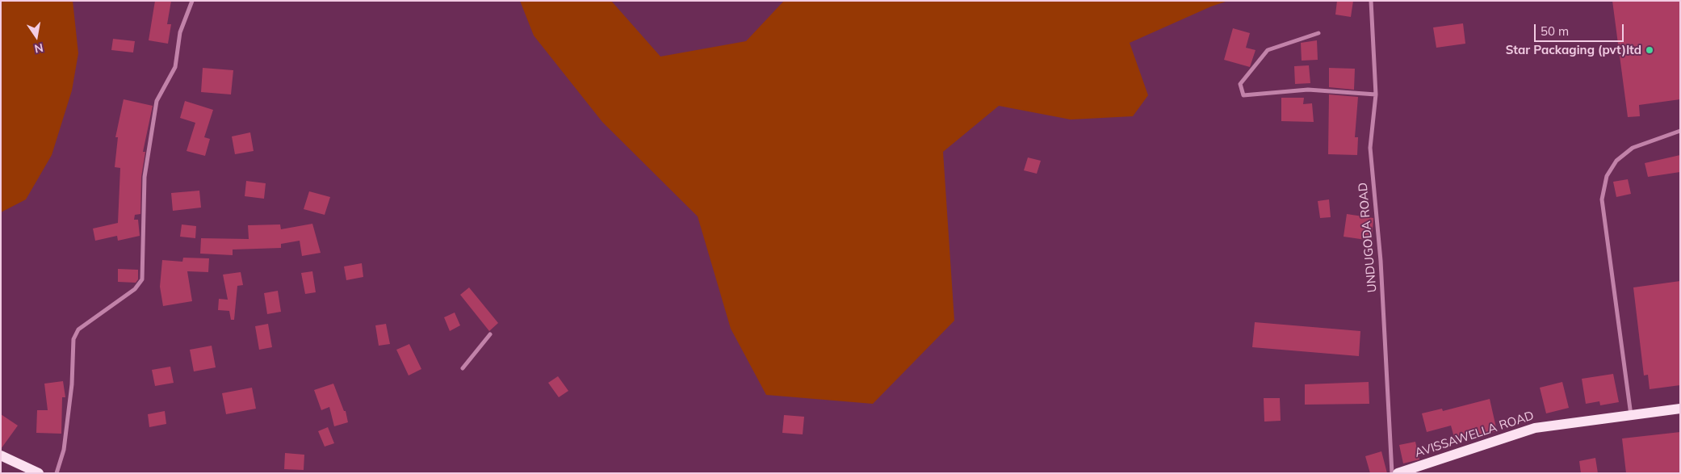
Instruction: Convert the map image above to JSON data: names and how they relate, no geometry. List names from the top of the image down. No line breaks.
{"streets":{"main road":["AVISSAWELLA ROAD"],"street":["UNDUGODA ROAD"]},"places":["Star Packaging (pvt)ltd"],"scale_bar":"50 m","north":"bottom"}
